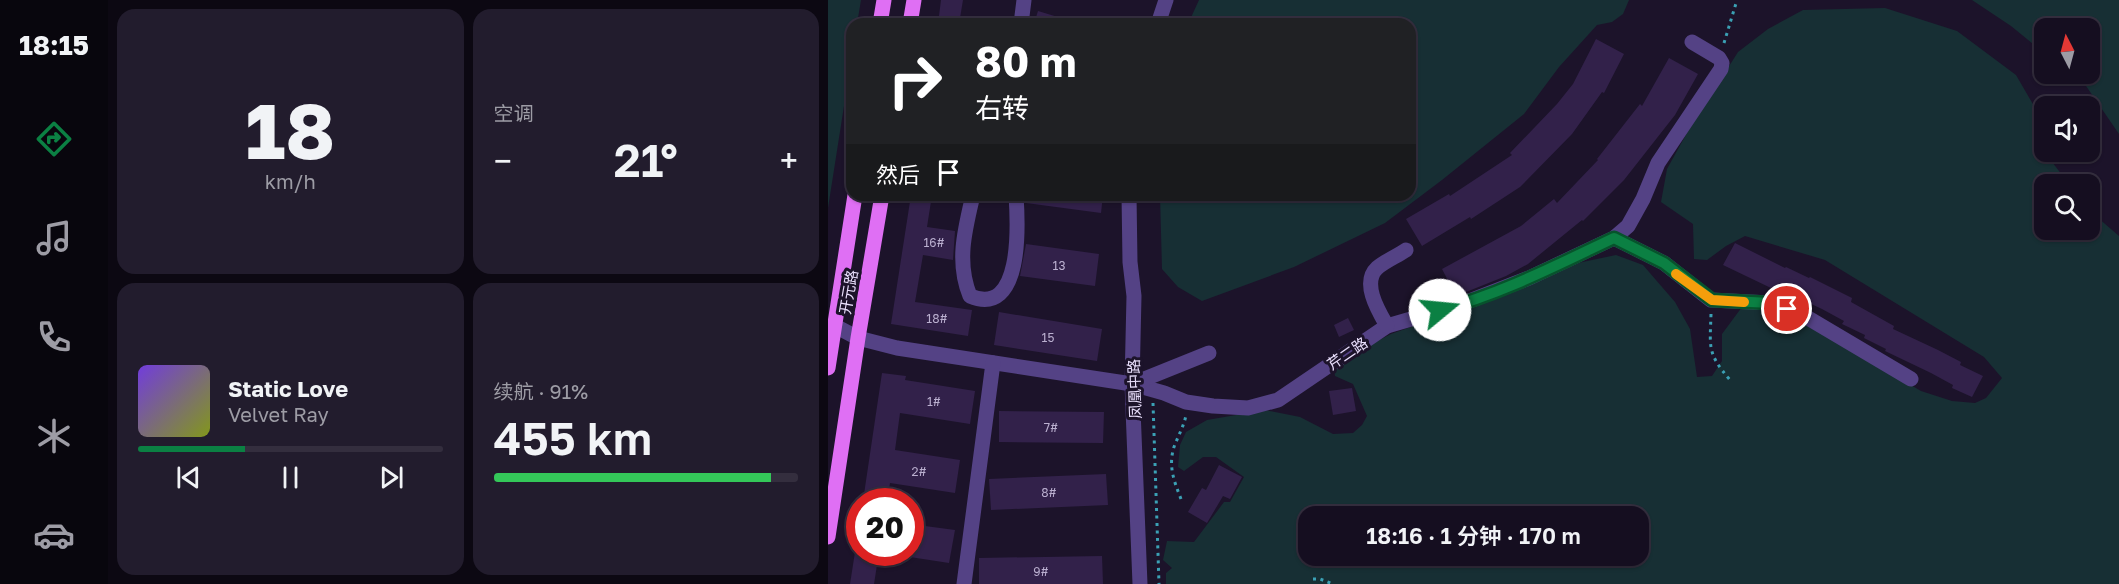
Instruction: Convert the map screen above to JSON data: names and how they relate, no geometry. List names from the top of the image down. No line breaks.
{"streets":{"main road":["开元路"],"street":["芹二路","凤凰中路"]},"crossings":[["开元路","芹二路"],["芹二路","凤凰中路"]],"house_numbers":["16#","13","18#","15","1#","7#","2#","8#","9#"],"north":"top","page":{"tabs":"18:15","tile":[["18","km/h"],"空调",["续航 · 91%","455 km"]],"turn":["80 m","右转"],"heat":["−","21°","+"],"then":"然后","song":["Static Love","Velvet Ray"],"limit":"20","trip":"18:16 · 1 分钟 · 170 m"}}
